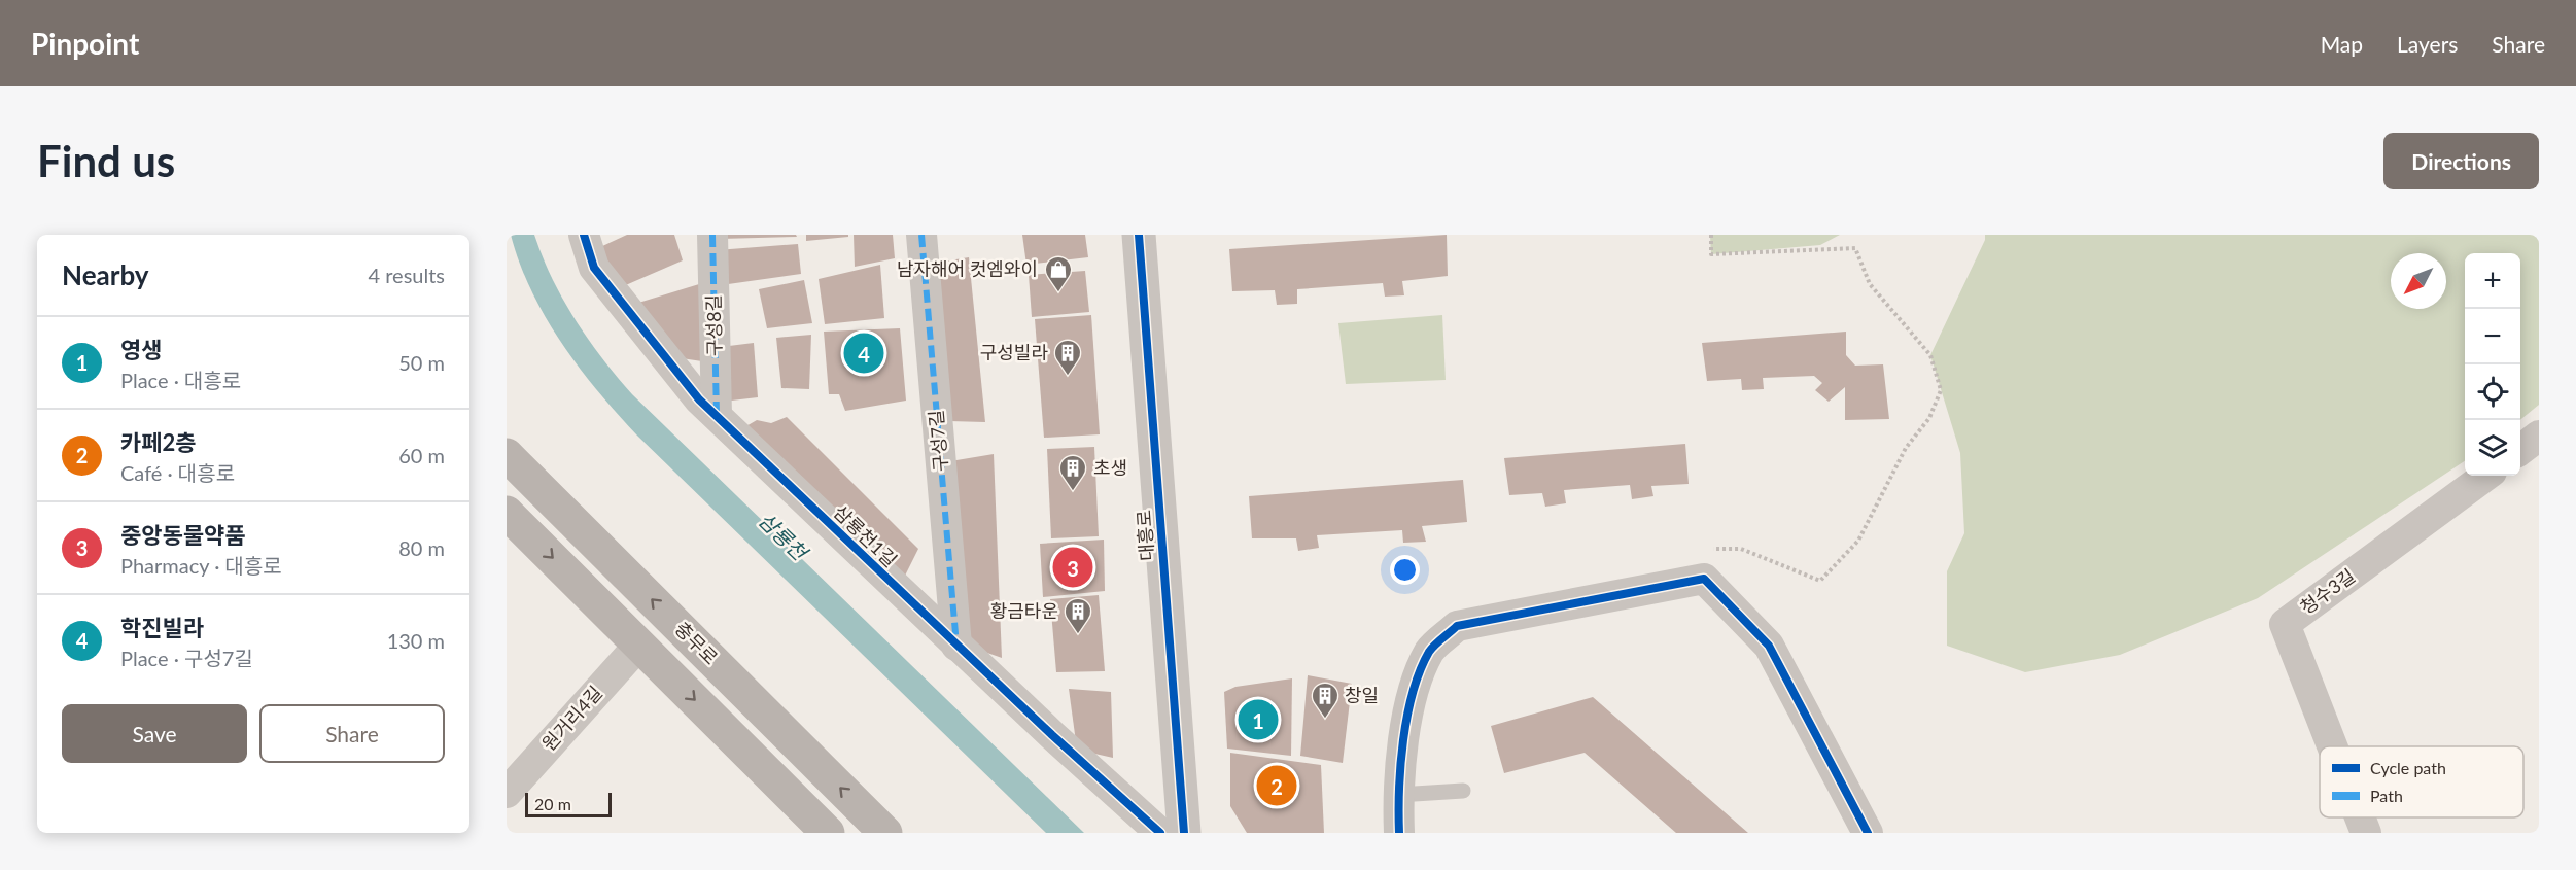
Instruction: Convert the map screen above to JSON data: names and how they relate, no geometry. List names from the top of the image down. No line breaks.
{"streets":{"main road":["충무로"],"street":["구성8길","구성7길","대흥로","삼룡천1길","청수3길","원거리4길"]},"crossings":[["구성8길","삼룡천1길"],["구성7길","삼룡천1길"]],"water":["삼룡천"],"places":{"shop":["남자해어 컷엠와이"],"building":["구성빌라","초생","황금타운","창일"]},"legend":["Cycle path","Path"],"scale_bar":"20 m","north":"bottom left","page":{"header":"Pinpoint","nav":["Map","Layers","Share"],"buttons":["Directions",["Save","Share"]],"title":"Find us","heading":["Nearby","4 results"],"map_buttons":["+","−"],"list":[{"mark":"1","name":"영생","note":"Place · 대흥로","value":"50 m"},{"mark":"2","name":"카페2층","note":"Café · 대흥로","value":"60 m"},{"mark":"3","name":"중앙동물약품","note":"Pharmacy · 대흥로","value":"80 m"},{"mark":"4","name":"학진빌라","note":"Place · 구성7길","value":"130 m"}],"pins":["4","3","1","2"],"scale":"20 m"}}
